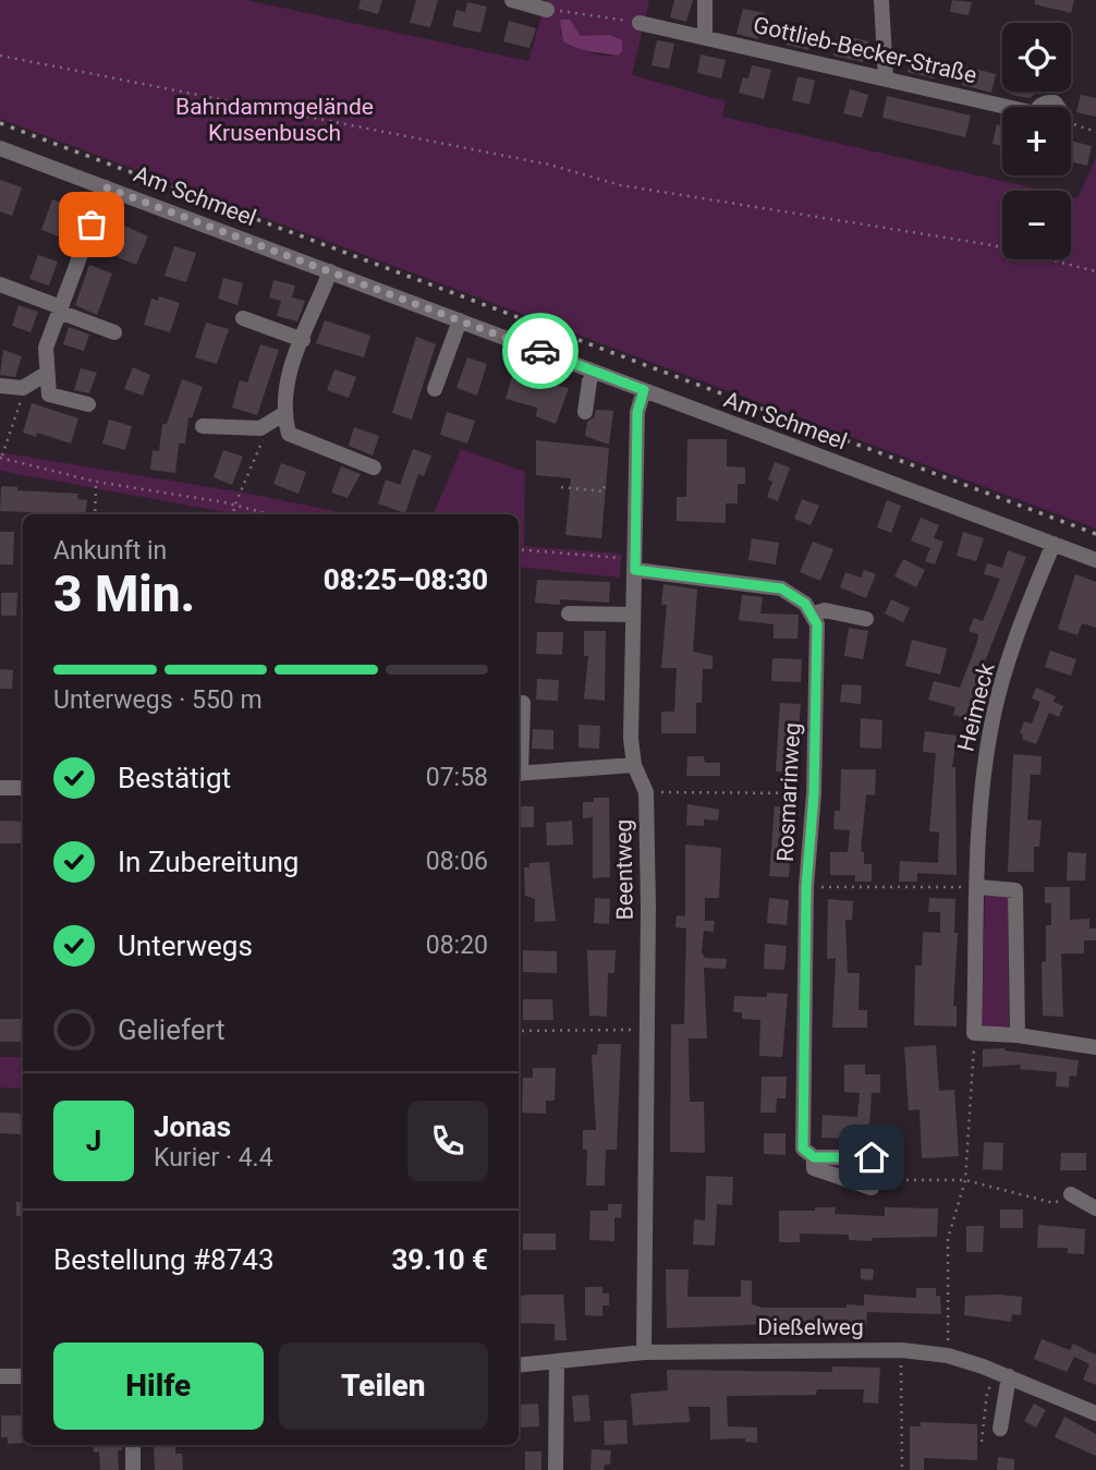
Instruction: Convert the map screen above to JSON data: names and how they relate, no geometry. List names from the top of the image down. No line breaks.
{"streets":{"street":["Gottlieb-Becker-Straße","Am Schmeel","Heimeck","Rosmarinweg","Beentweg","Dießelweg"]},"crossings":[["Am Schmeel","Heimeck"],["Am Schmeel","Beentweg"],["Beentweg","Dießelweg"]],"parks":["Bahndammgelände Krusenbusch"],"page":{"map_buttons":["+","−"],"heading":["3 Min.","Ankunft in","08:25–08:30"],"panel":["Jonas","Kurier · 4.4","Bestellung #8743","39.10 €"],"bar":"Unterwegs · 550 m","list":[["Bestätigt","07:58"],["In Zubereitung","08:06"],["Unterwegs","08:20"],"Geliefert"],"round":"J","buttons":["Hilfe","Teilen"]}}
